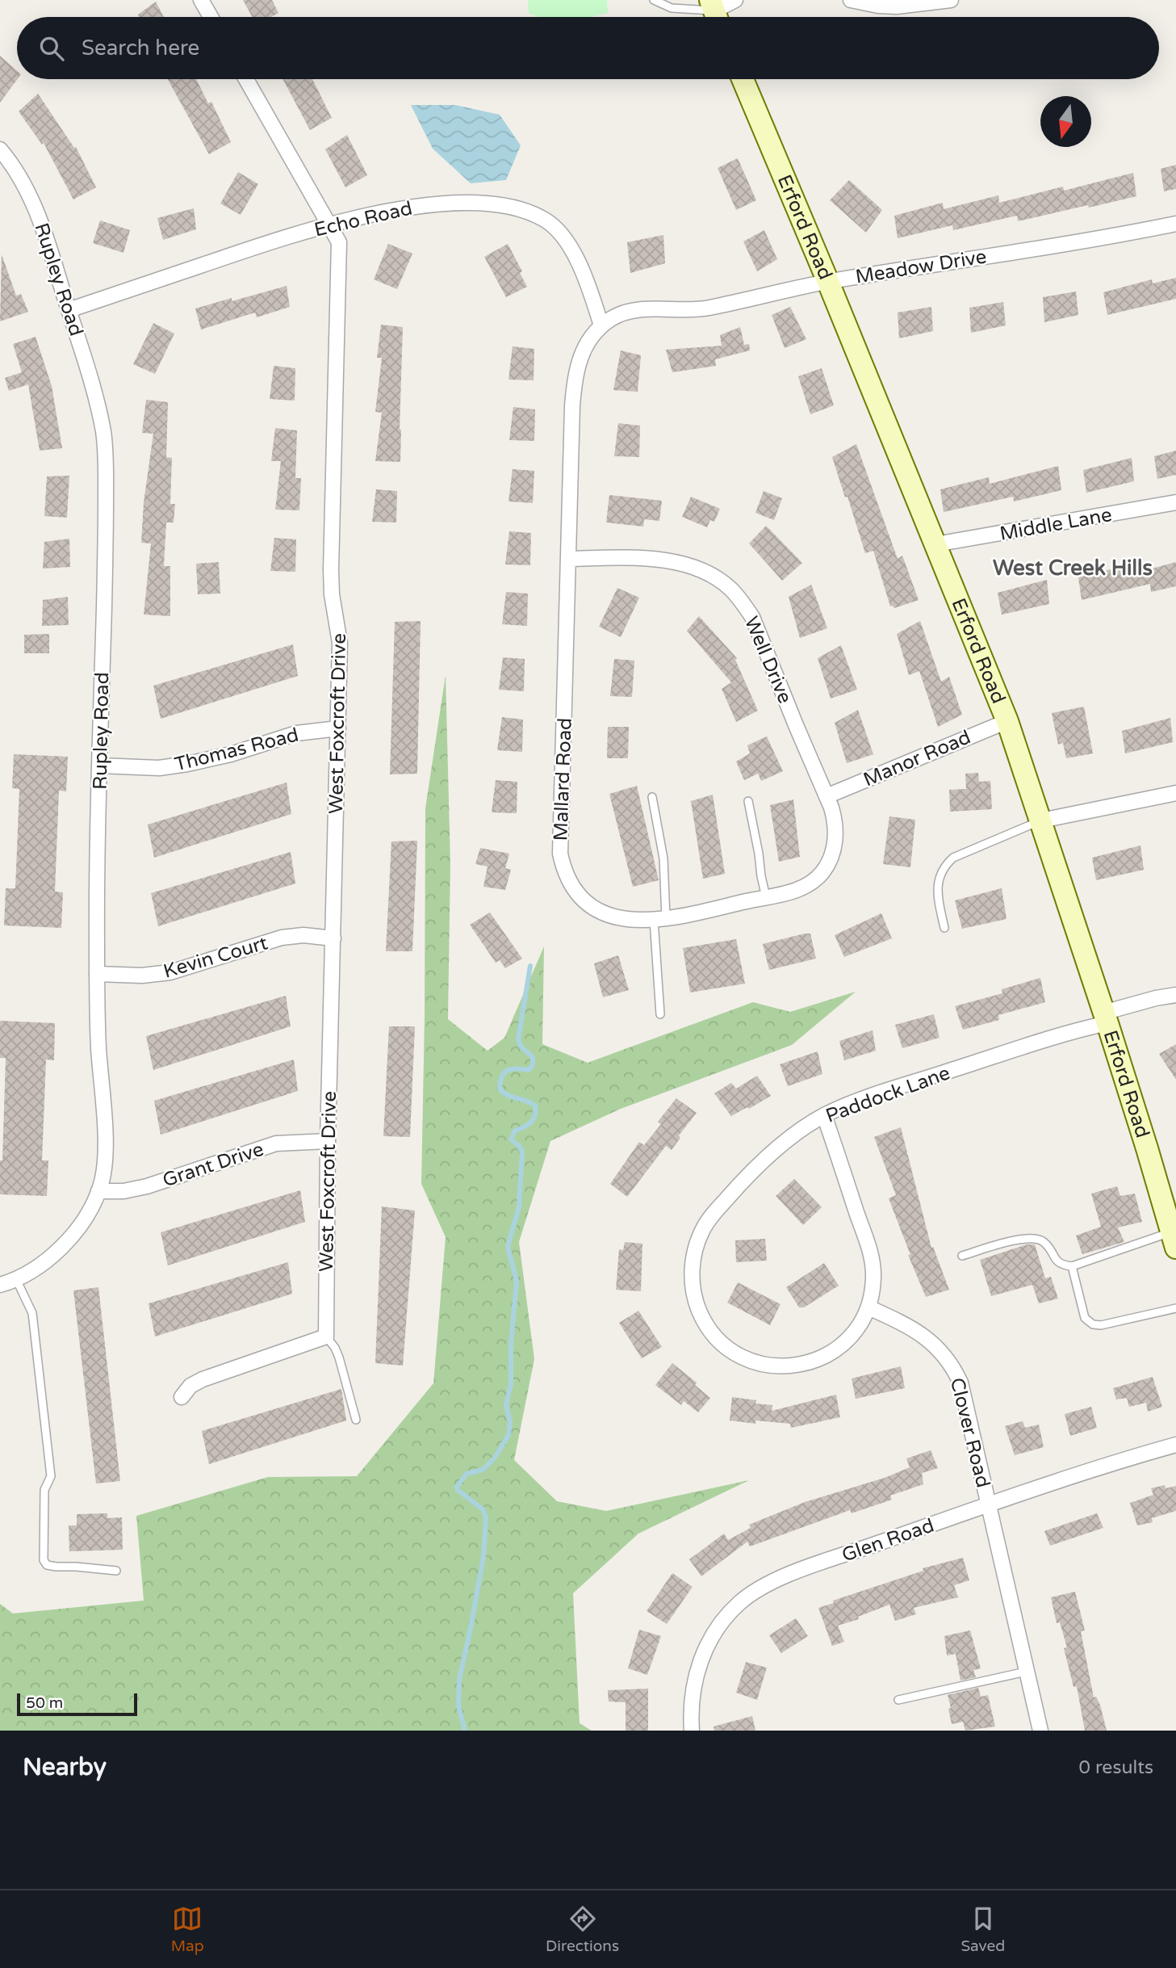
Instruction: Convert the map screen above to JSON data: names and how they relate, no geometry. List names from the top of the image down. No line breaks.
{"streets":{"street":["Echo Road","Erford Road","Meadow Drive","Rupley Road","Middle Lane","Well Drive","West Foxcroft Drive","Thomas Road","Manor Road","Mallard Road","Kevin Court","Paddock Lane","Grant Drive","Clover Road","Glen Road"]},"crossings":[["Echo Road","Meadow Drive"],["Echo Road","Rupley Road"],["Echo Road","West Foxcroft Drive"],["Echo Road","Mallard Road"],["Erford Road","Meadow Drive"],["Erford Road","Middle Lane"],["Erford Road","Manor Road"],["Erford Road","Paddock Lane"],["Meadow Drive","Mallard Road"],["Rupley Road","Thomas Road"],["Rupley Road","Kevin Court"],["Rupley Road","Grant Drive"],["Well Drive","Manor Road"],["Well Drive","Mallard Road"],["West Foxcroft Drive","Thomas Road"],["West Foxcroft Drive","Kevin Court"],["West Foxcroft Drive","Grant Drive"],["Manor Road","Mallard Road"],["Paddock Lane","Clover Road"],["Clover Road","Glen Road"]],"districts":["West Creek Hills"],"scale_bar":"50 m","north":"bottom","page":{"search":"Search here","scale":"50 m","heading":["Nearby","0 results"],"nav":["Map","Directions","Saved"]}}
